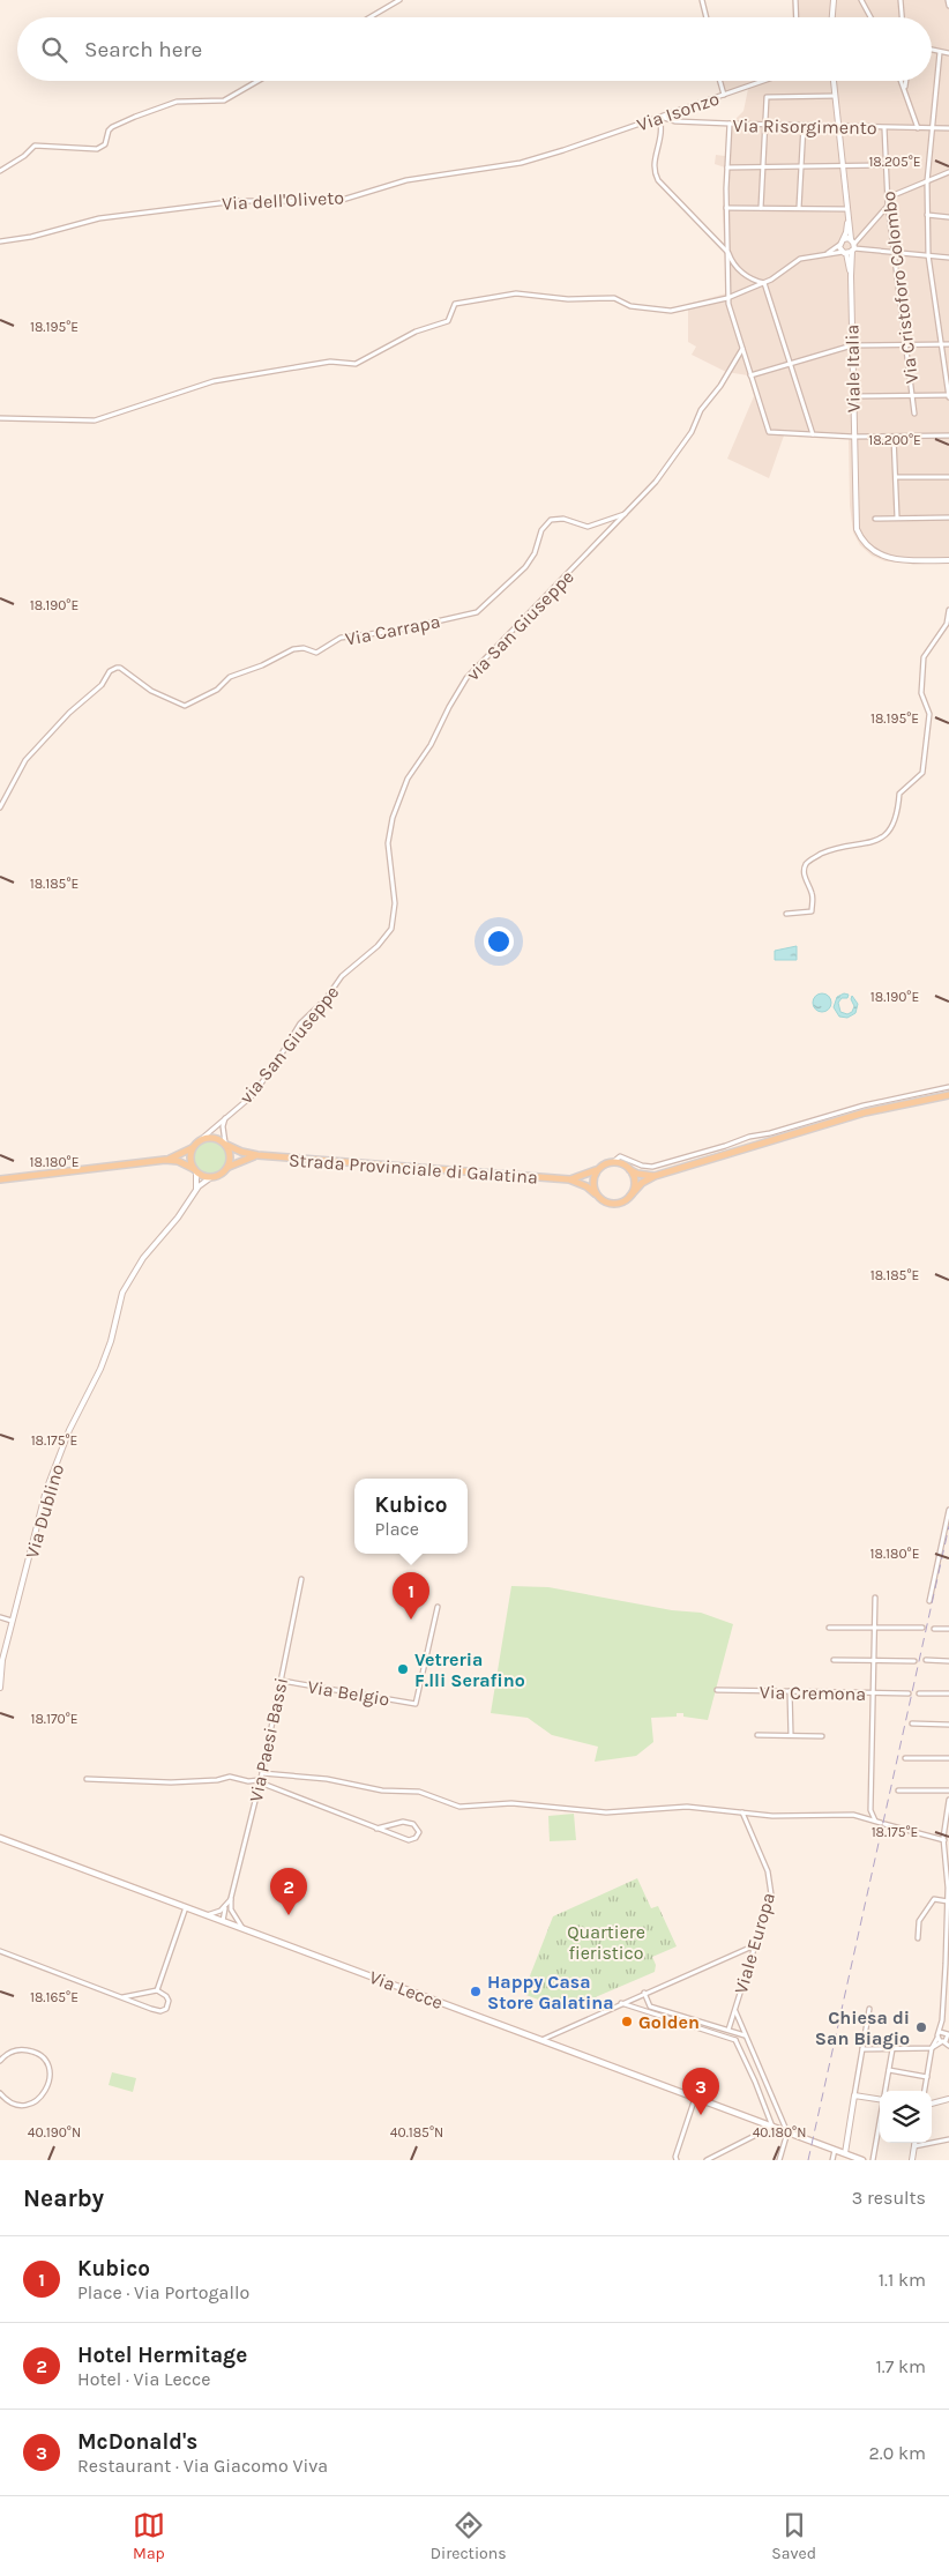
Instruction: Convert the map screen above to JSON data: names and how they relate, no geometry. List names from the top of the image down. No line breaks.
{"streets":{"main road":["Strada Provinciale di Galatina","Via Lecce"],"street":["Via Isonzo","Via Risorgimento","Via dell'Oliveto","Via Cristoforo Colombo","Viale Italia","via San Giuseppe","Via Carrapa","Via Dublino","Via Belgio","Via Cremona","Via Paesi Bassi","Viale Europa"]},"crossings":[["Via Isonzo","Via Risorgimento"],["Via Isonzo","Via dell'Oliveto"],["Via Risorgimento","Via Cristoforo Colombo"],["Via Risorgimento","Viale Italia"],["via San Giuseppe","Via Carrapa"],["via San Giuseppe","Strada Provinciale di Galatina"],["via San Giuseppe","Via Dublino"],["Strada Provinciale di Galatina","Via Dublino"],["Via Belgio","Via Paesi Bassi"],["Via Paesi Bassi","Via Lecce"],["Viale Europa","Via Lecce"]],"parks":["Quartiere fieristico"],"places":["Vetreria F.lli Serafino","Happy Casa Store Galatina","Golden","Chiesa di San Biagio"],"page":{"search":"Search here","popup":["Kubico","Place"],"pins":["1","2","3"],"heading":["Nearby","3 results"],"list":[{"mark":"1","name":"Kubico","note":"Place · Via Portogallo","value":"1.1 km"},{"mark":"2","name":"Hotel Hermitage","note":"Hotel · Via Lecce","value":"1.7 km"},{"mark":"3","name":"McDonald's","note":"Restaurant · Via Giacomo Viva","value":"2.0 km"}],"nav":["Map","Directions","Saved"]},"coordinates":["18.205°E","18.195°E","18.200°E","18.190°E","18.185°E","18.180°E","18.175°E","18.170°E","18.165°E","40.190°N","40.185°N","40.180°N"]}
